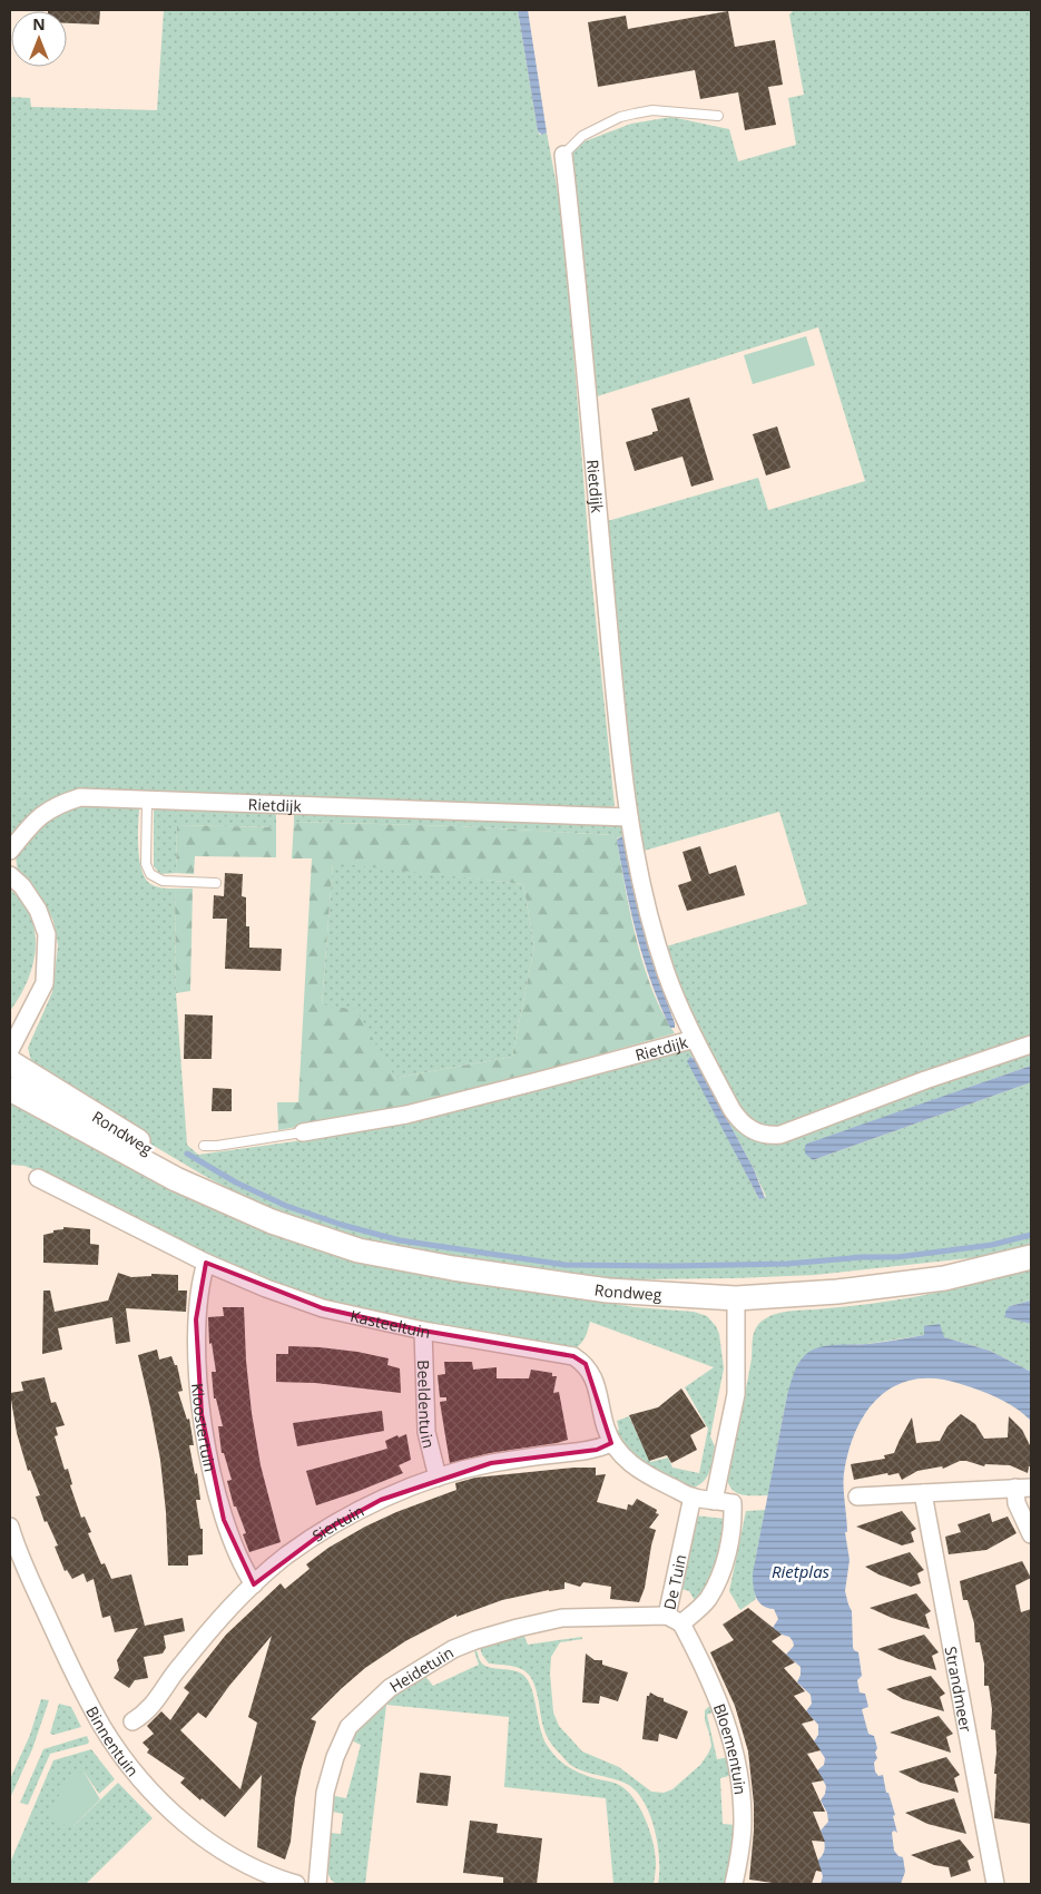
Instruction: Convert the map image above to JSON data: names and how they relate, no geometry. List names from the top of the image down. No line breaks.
{"streets":{"main road":["Rondweg"],"street":["Rietdijk","Kasteeltuin","Beeldentuin","Kloostertuin","Siertuin","De Tuin","Heidetuin","Strandmeer","Binnentuin","Bloementuin"]},"crossings":[["Kasteeltuin","Beeldentuin"],["Kasteeltuin","Kloostertuin"],["Kasteeltuin","Siertuin"],["Kasteeltuin","De Tuin"],["Beeldentuin","Siertuin"],["Kloostertuin","Siertuin"],["De Tuin","Heidetuin"],["De Tuin","Bloementuin"],["Heidetuin","Bloementuin"]],"water":["Rietplas"],"north":"top"}
